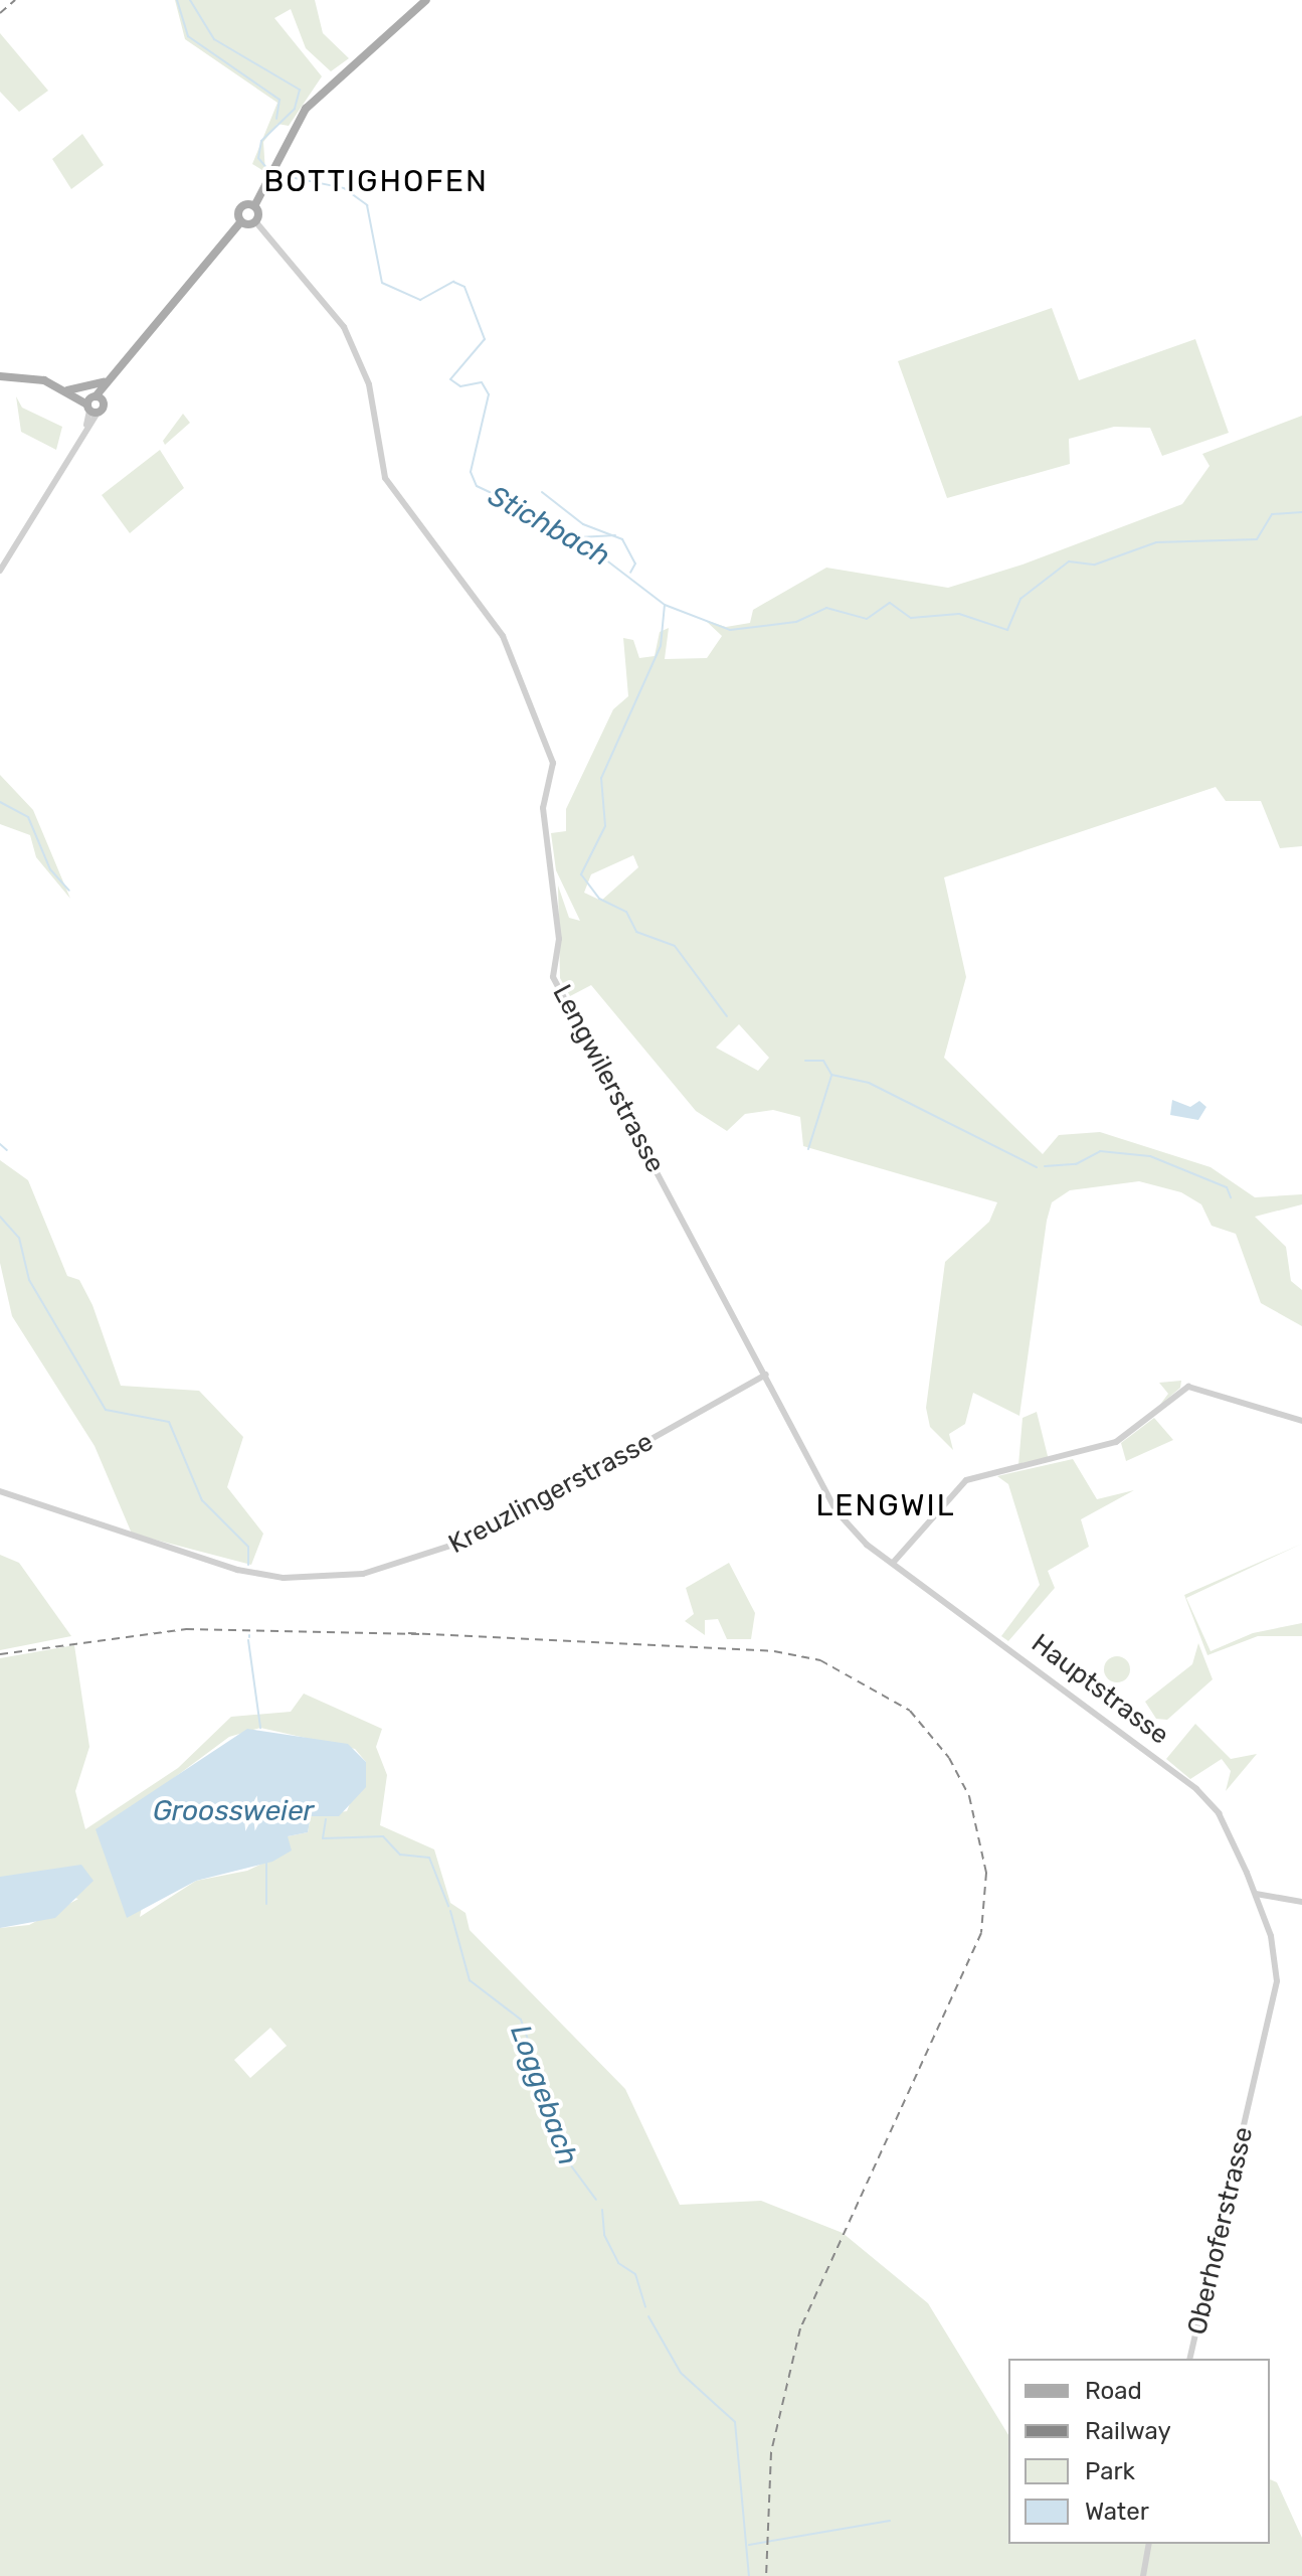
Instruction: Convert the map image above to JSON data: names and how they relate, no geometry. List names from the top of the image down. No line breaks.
{"streets":{"street":["Lengwilerstrasse","Kreuzlingerstrasse","Hauptstrasse","Oberhoferstrasse"]},"crossings":[["Lengwilerstrasse","Kreuzlingerstrasse"],["Lengwilerstrasse","Hauptstrasse"],["Kreuzlingerstrasse","Hauptstrasse"],["Hauptstrasse","Oberhoferstrasse"]],"districts":["BOTTIGHOFEN","LENGWIL"],"water":["Stichbach","Groossweier","Loggebach"],"legend":["Road","Railway","Park","Water"]}
